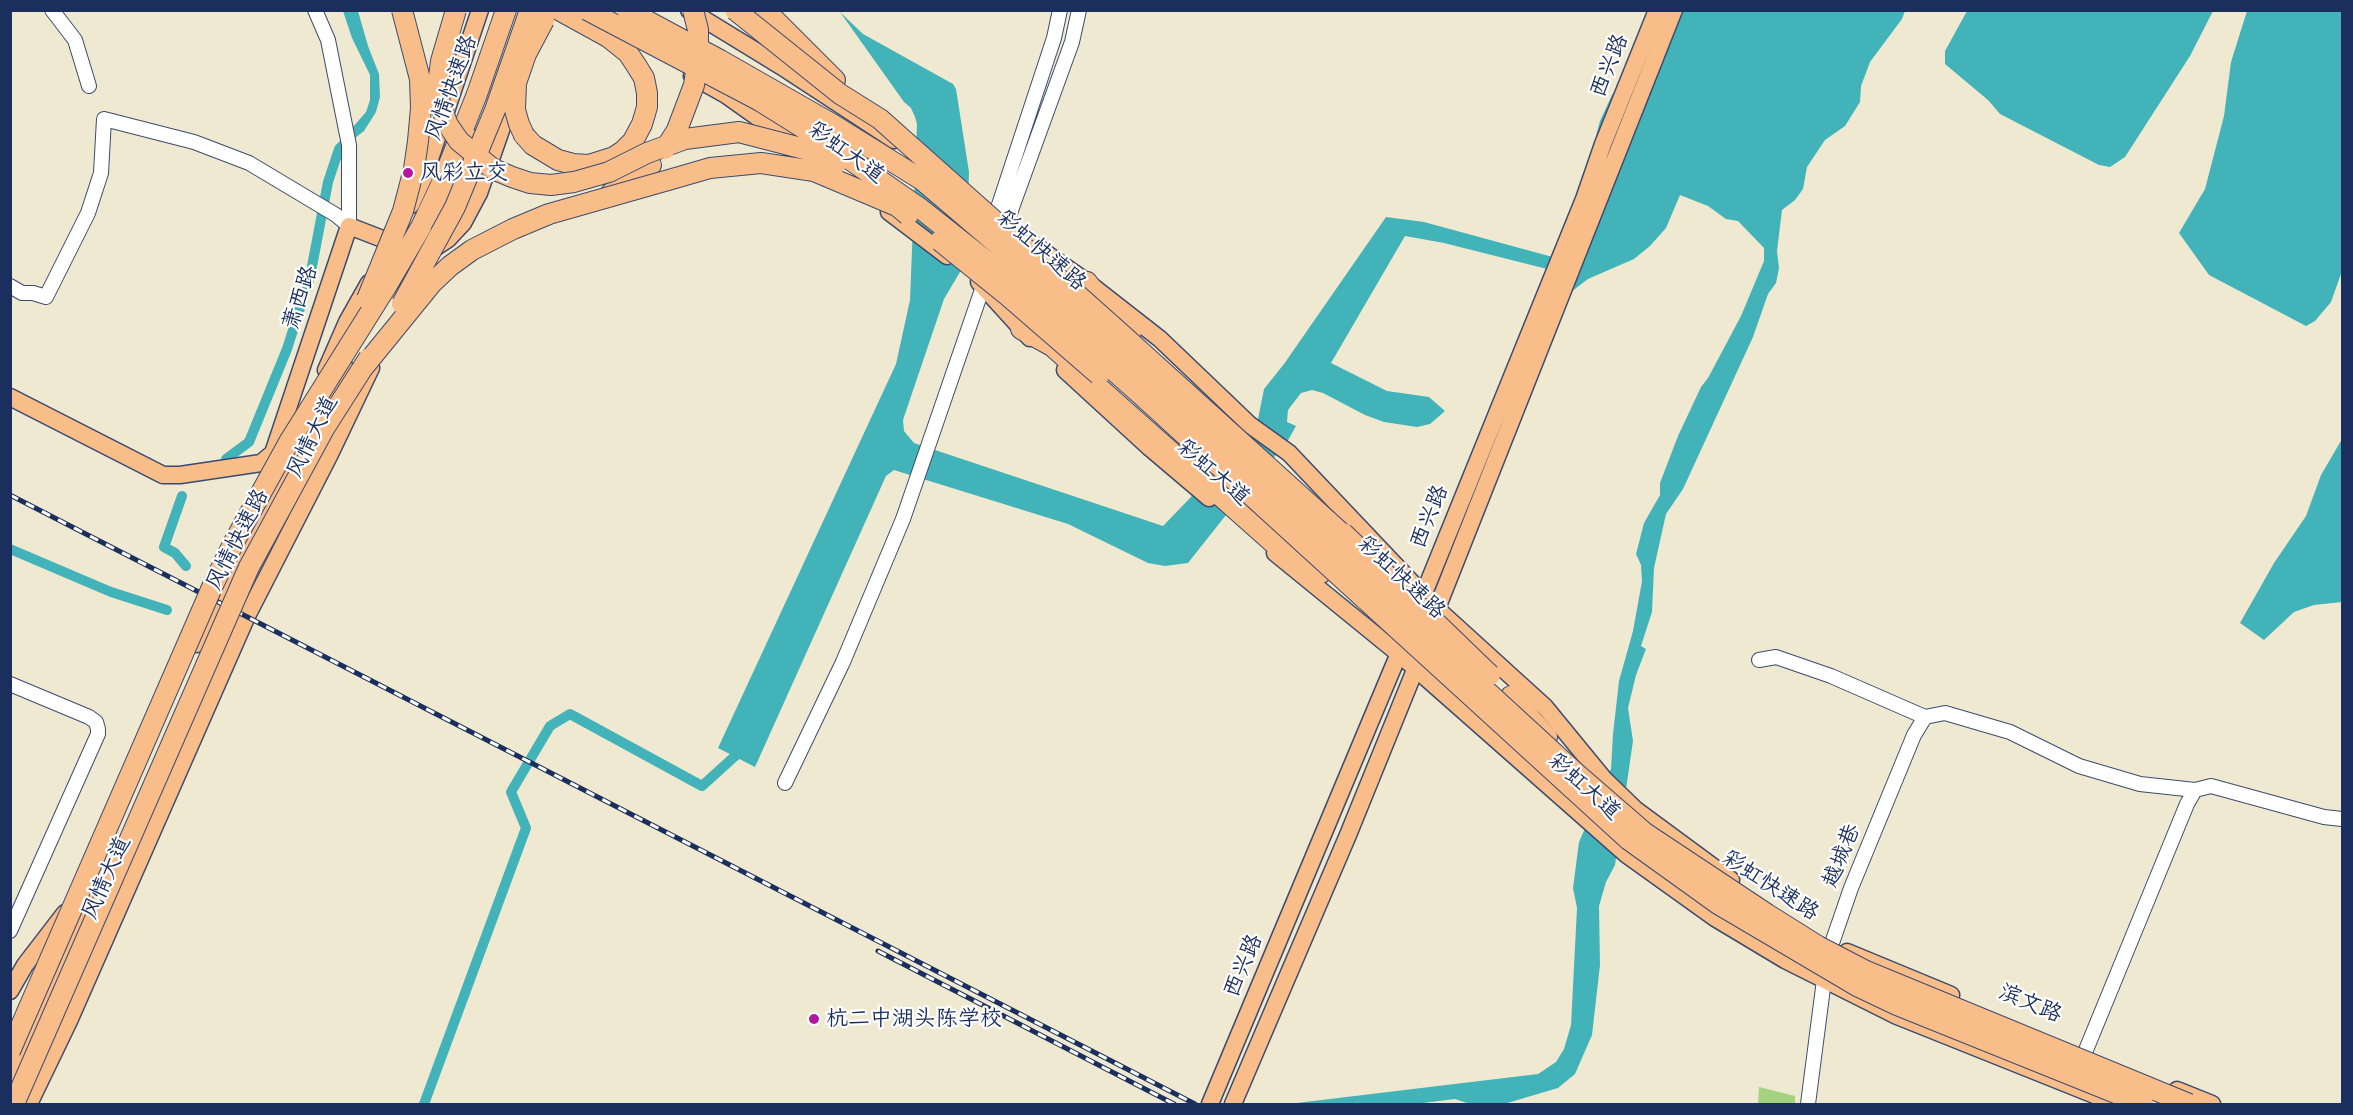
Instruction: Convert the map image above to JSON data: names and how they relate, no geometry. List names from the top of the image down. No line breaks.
{"streets":{"highway":["风情快速路","彩虹快速路"],"main road":["西兴路","彩虹大道","萧西路","风情大道","滨文路"],"street":["越城巷"]},"crossings":[["西兴路","彩虹大道"],["彩虹大道","越城巷"],["彩虹大道","滨文路"],["越城巷","滨文路"]],"places":["风彩立交","杭二中湖头陈学校"]}
